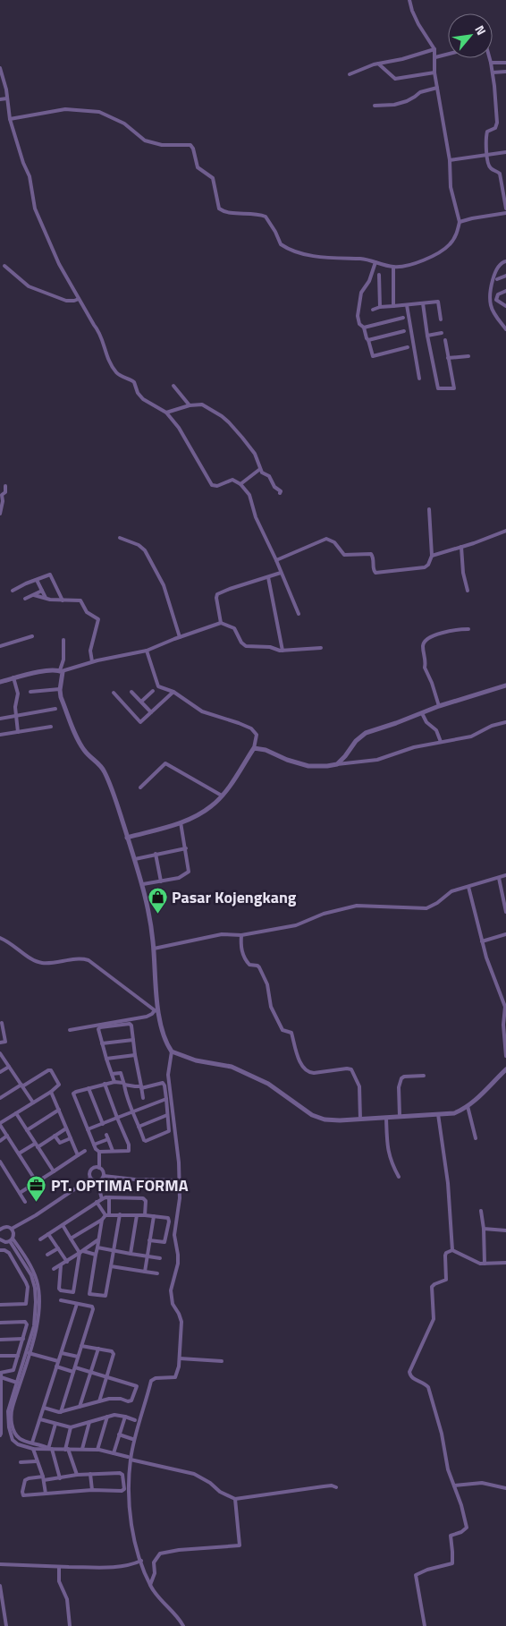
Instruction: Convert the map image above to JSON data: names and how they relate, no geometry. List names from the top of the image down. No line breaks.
{"places":{"shop":["Pasar Kojengkang"],"office":["PT. OPTIMA FORMA"]},"north":"top right"}
